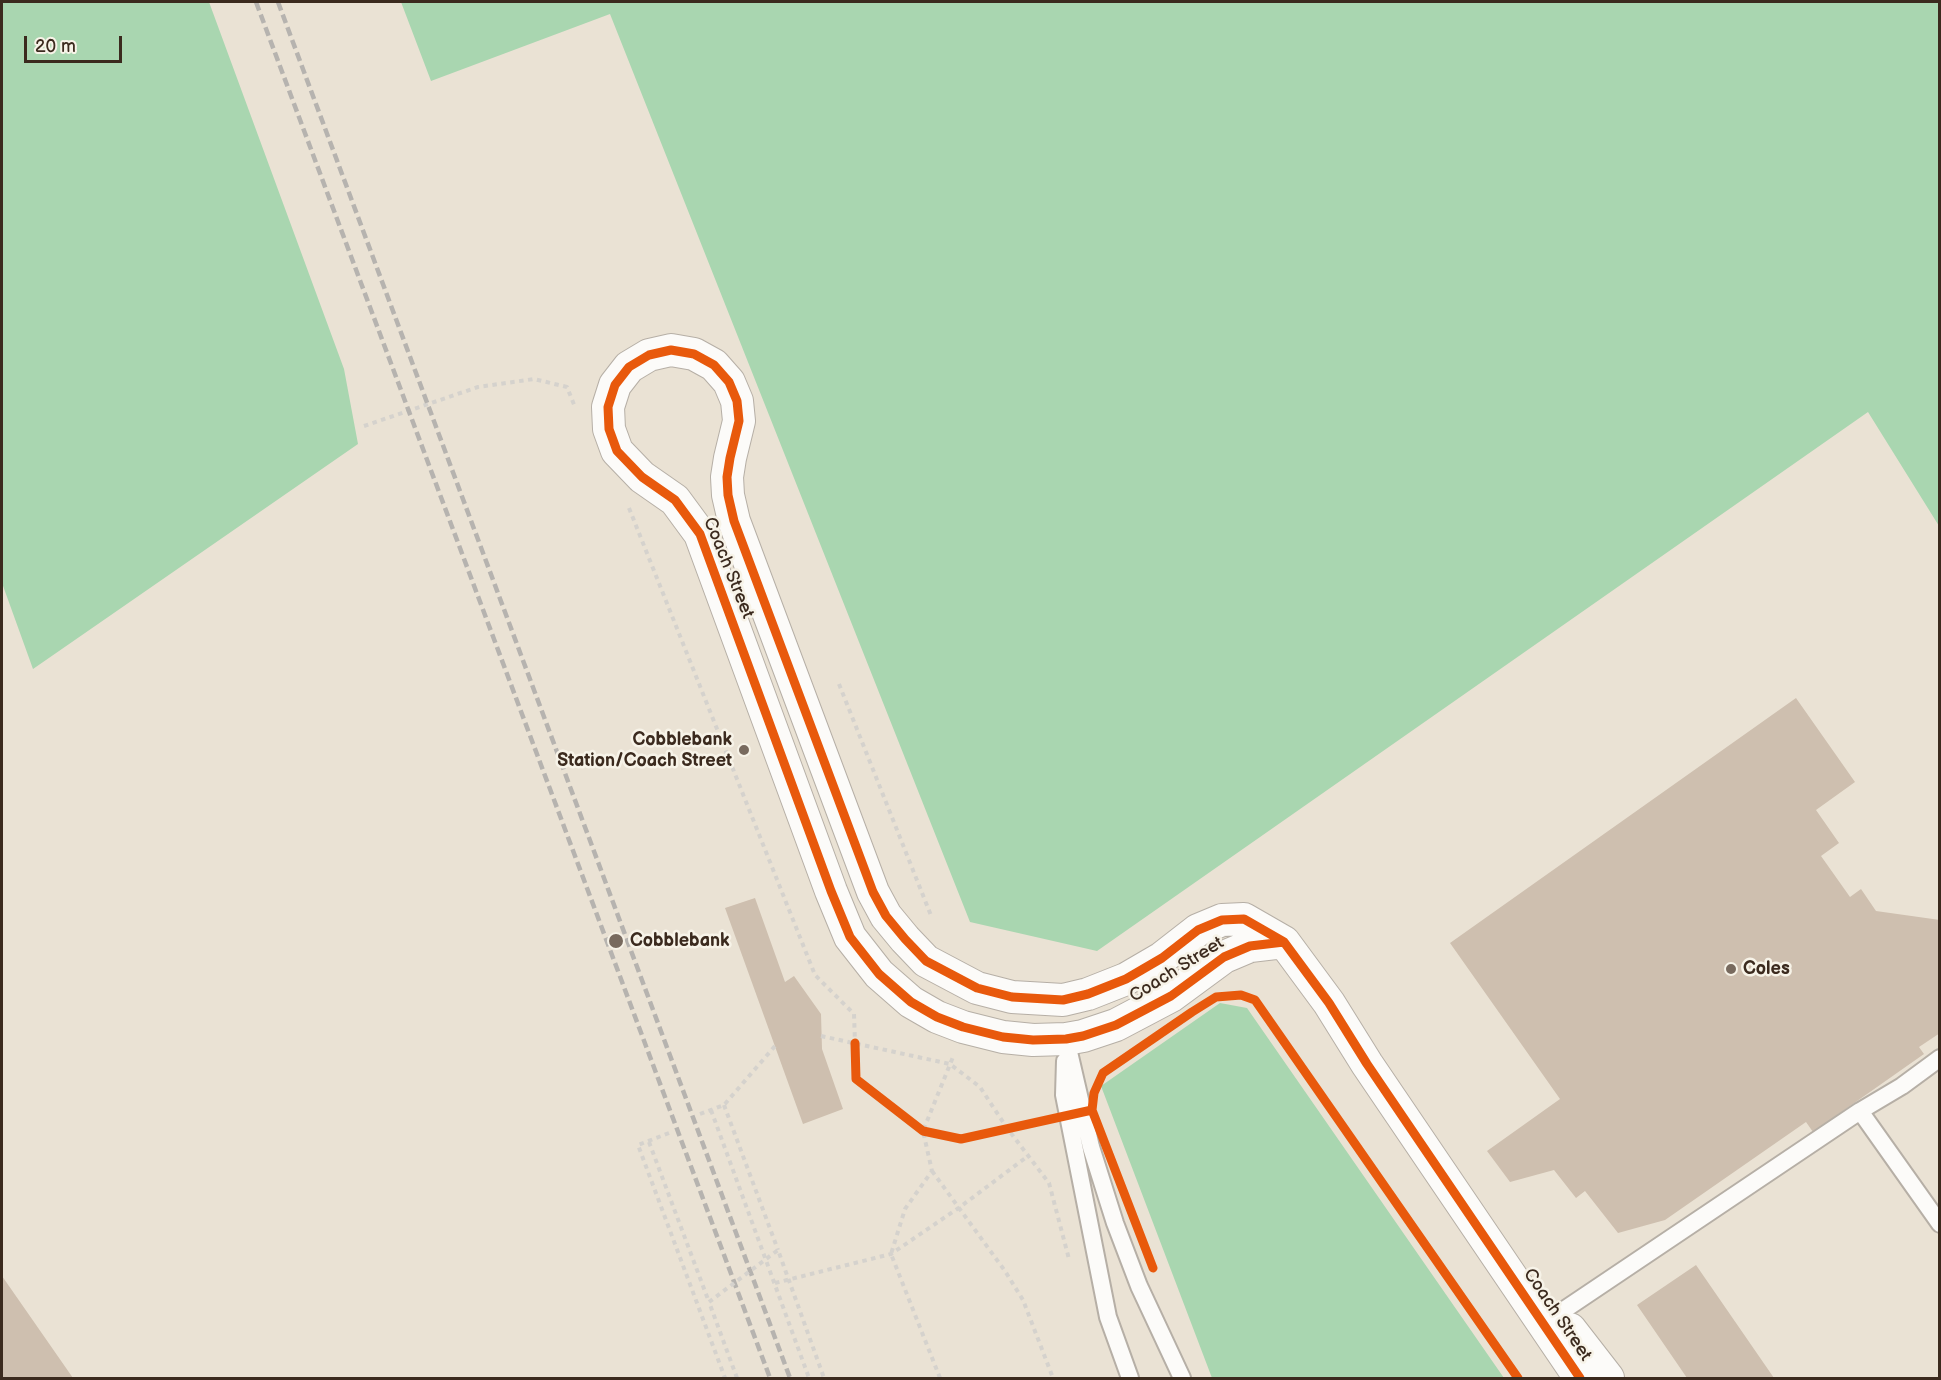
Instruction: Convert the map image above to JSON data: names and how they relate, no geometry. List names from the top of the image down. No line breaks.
{"streets":{"street":["Coach Street"]},"places":["Cobblebank Station/Coach Street","Cobblebank","Coles"],"scale_bar":"20 m"}
